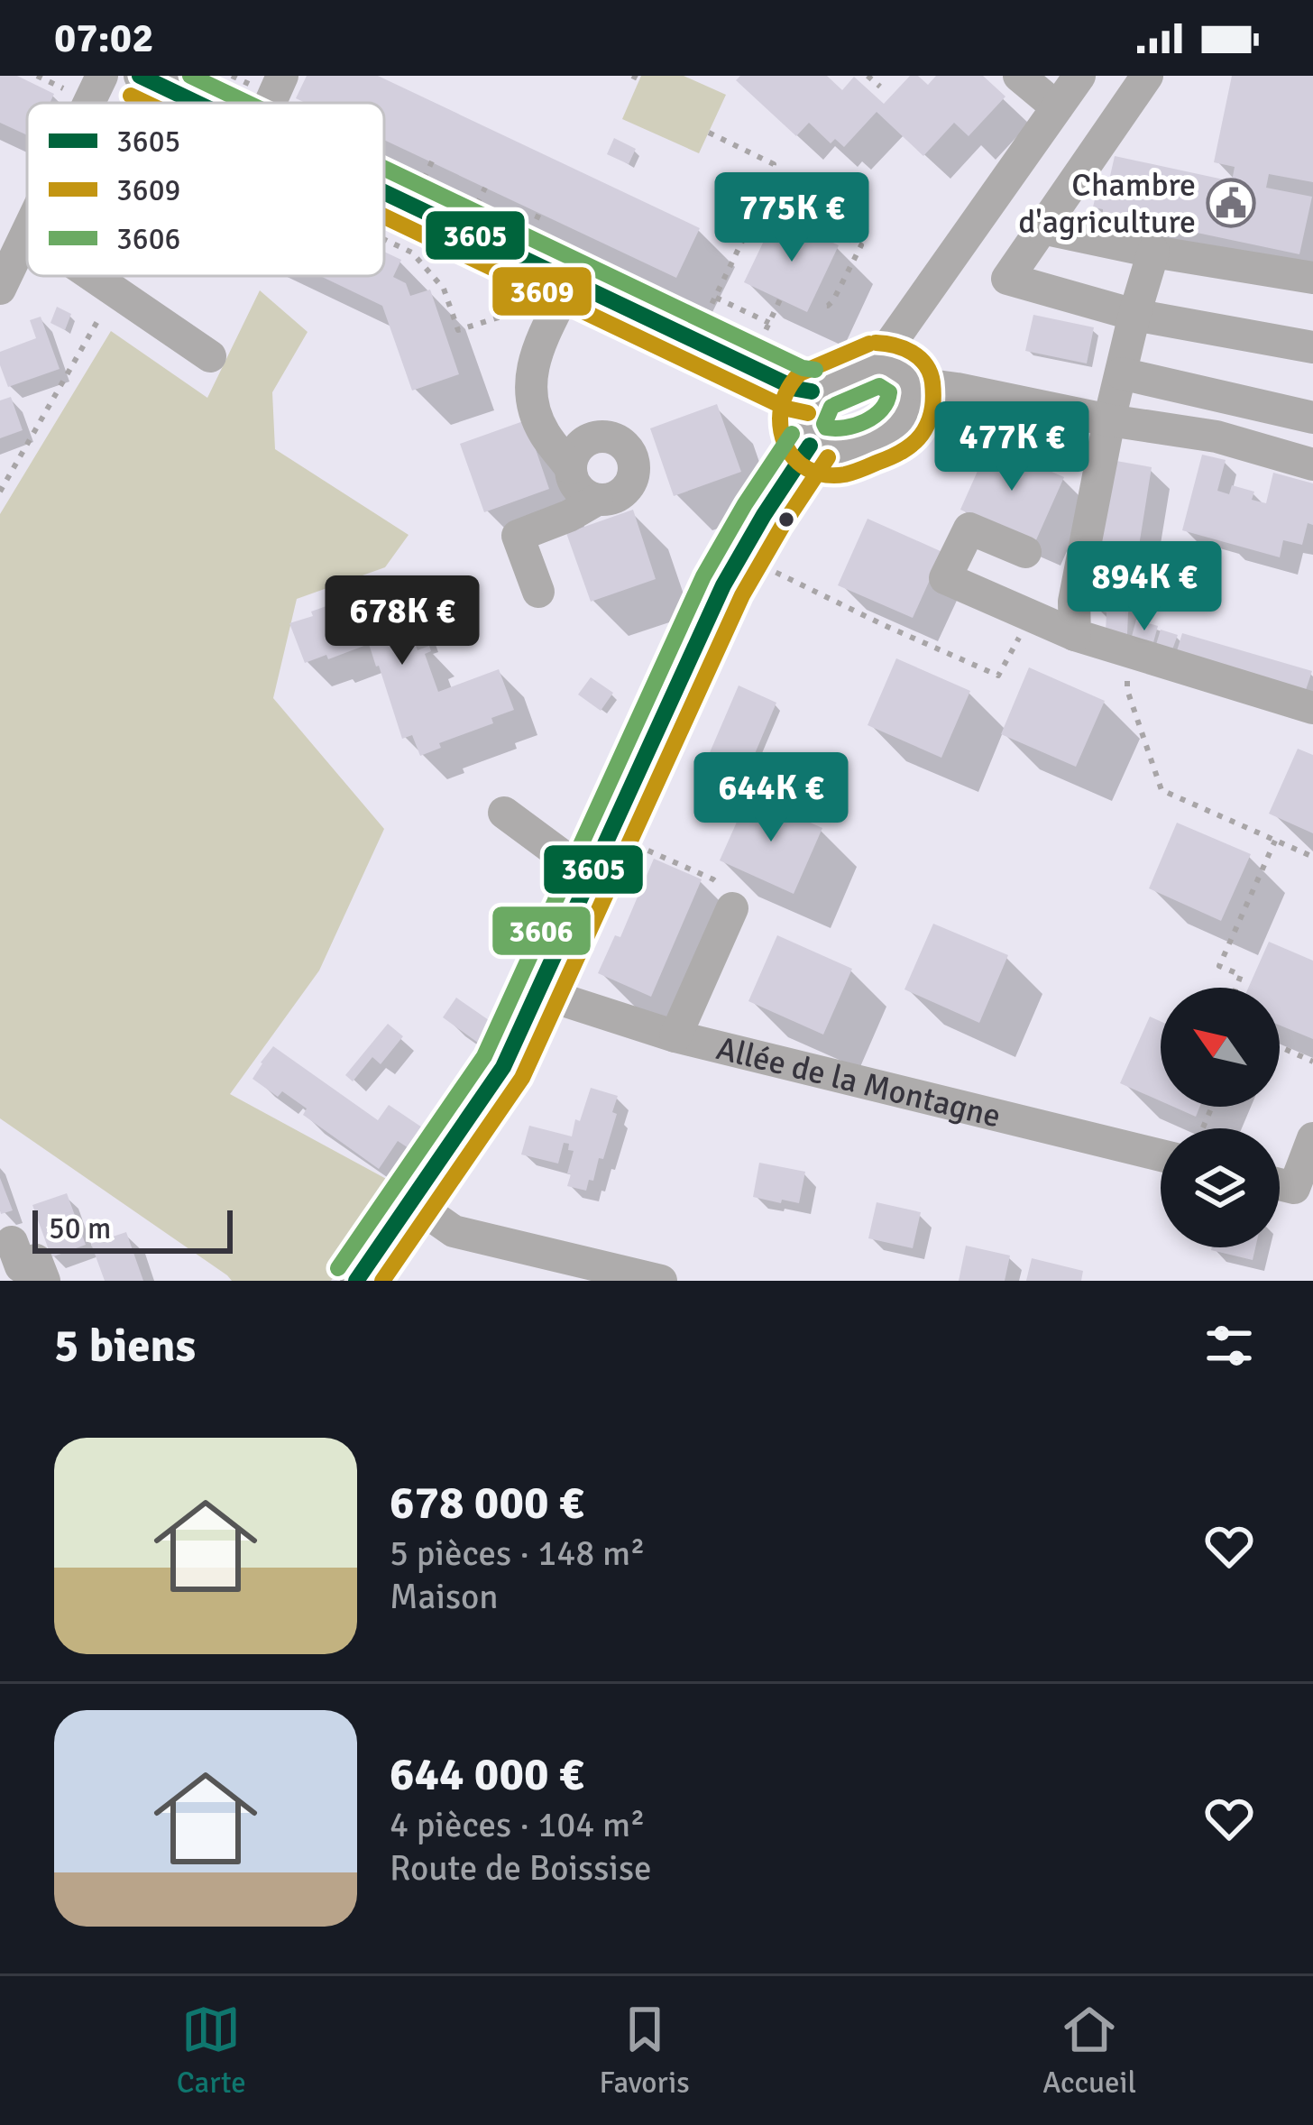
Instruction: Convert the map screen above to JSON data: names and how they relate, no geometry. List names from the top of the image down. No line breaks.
{"streets":{"street":["Allée de la Montagne"]},"places":{"public building":["Chambre d'agriculture"]},"lines":["transit line 3605","transit line 3606","transit line 3609"],"legend":["3605","3609","3606"],"scale_bar":"50 m","north":"top left","page":{"status":"07:02","price":["775K €","477K €","894K €","678K €","644K €"],"scale":"50 m","heading":"5 biens","list":[{"name":"678 000 €","note":"5 pièces · 148 m² · Maison"},{"name":"644 000 €","note":"4 pièces · 104 m² · Route de Boissise"}],"tabs":["Carte","Favoris","Accueil"]}}
